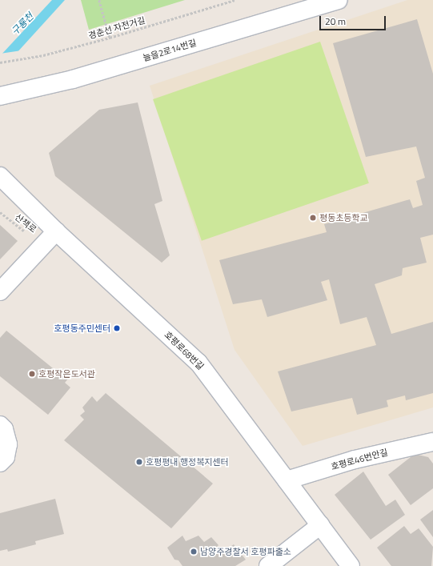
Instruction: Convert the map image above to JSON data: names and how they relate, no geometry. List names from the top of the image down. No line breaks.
{"streets":{"street":["늘을2로14번길","호평로68번길","호평로46번안길"],"path":["경춘선 자전거길","산책로"]},"crossings":[["호평로68번길","호평로46번안길"]],"water":["구룡천"],"places":["평동초등학교","호평동주민센터","호평작은도서관","호평평내 행정복지센터","남양주경찰서 호평파출소"],"scale_bar":"20 m"}
